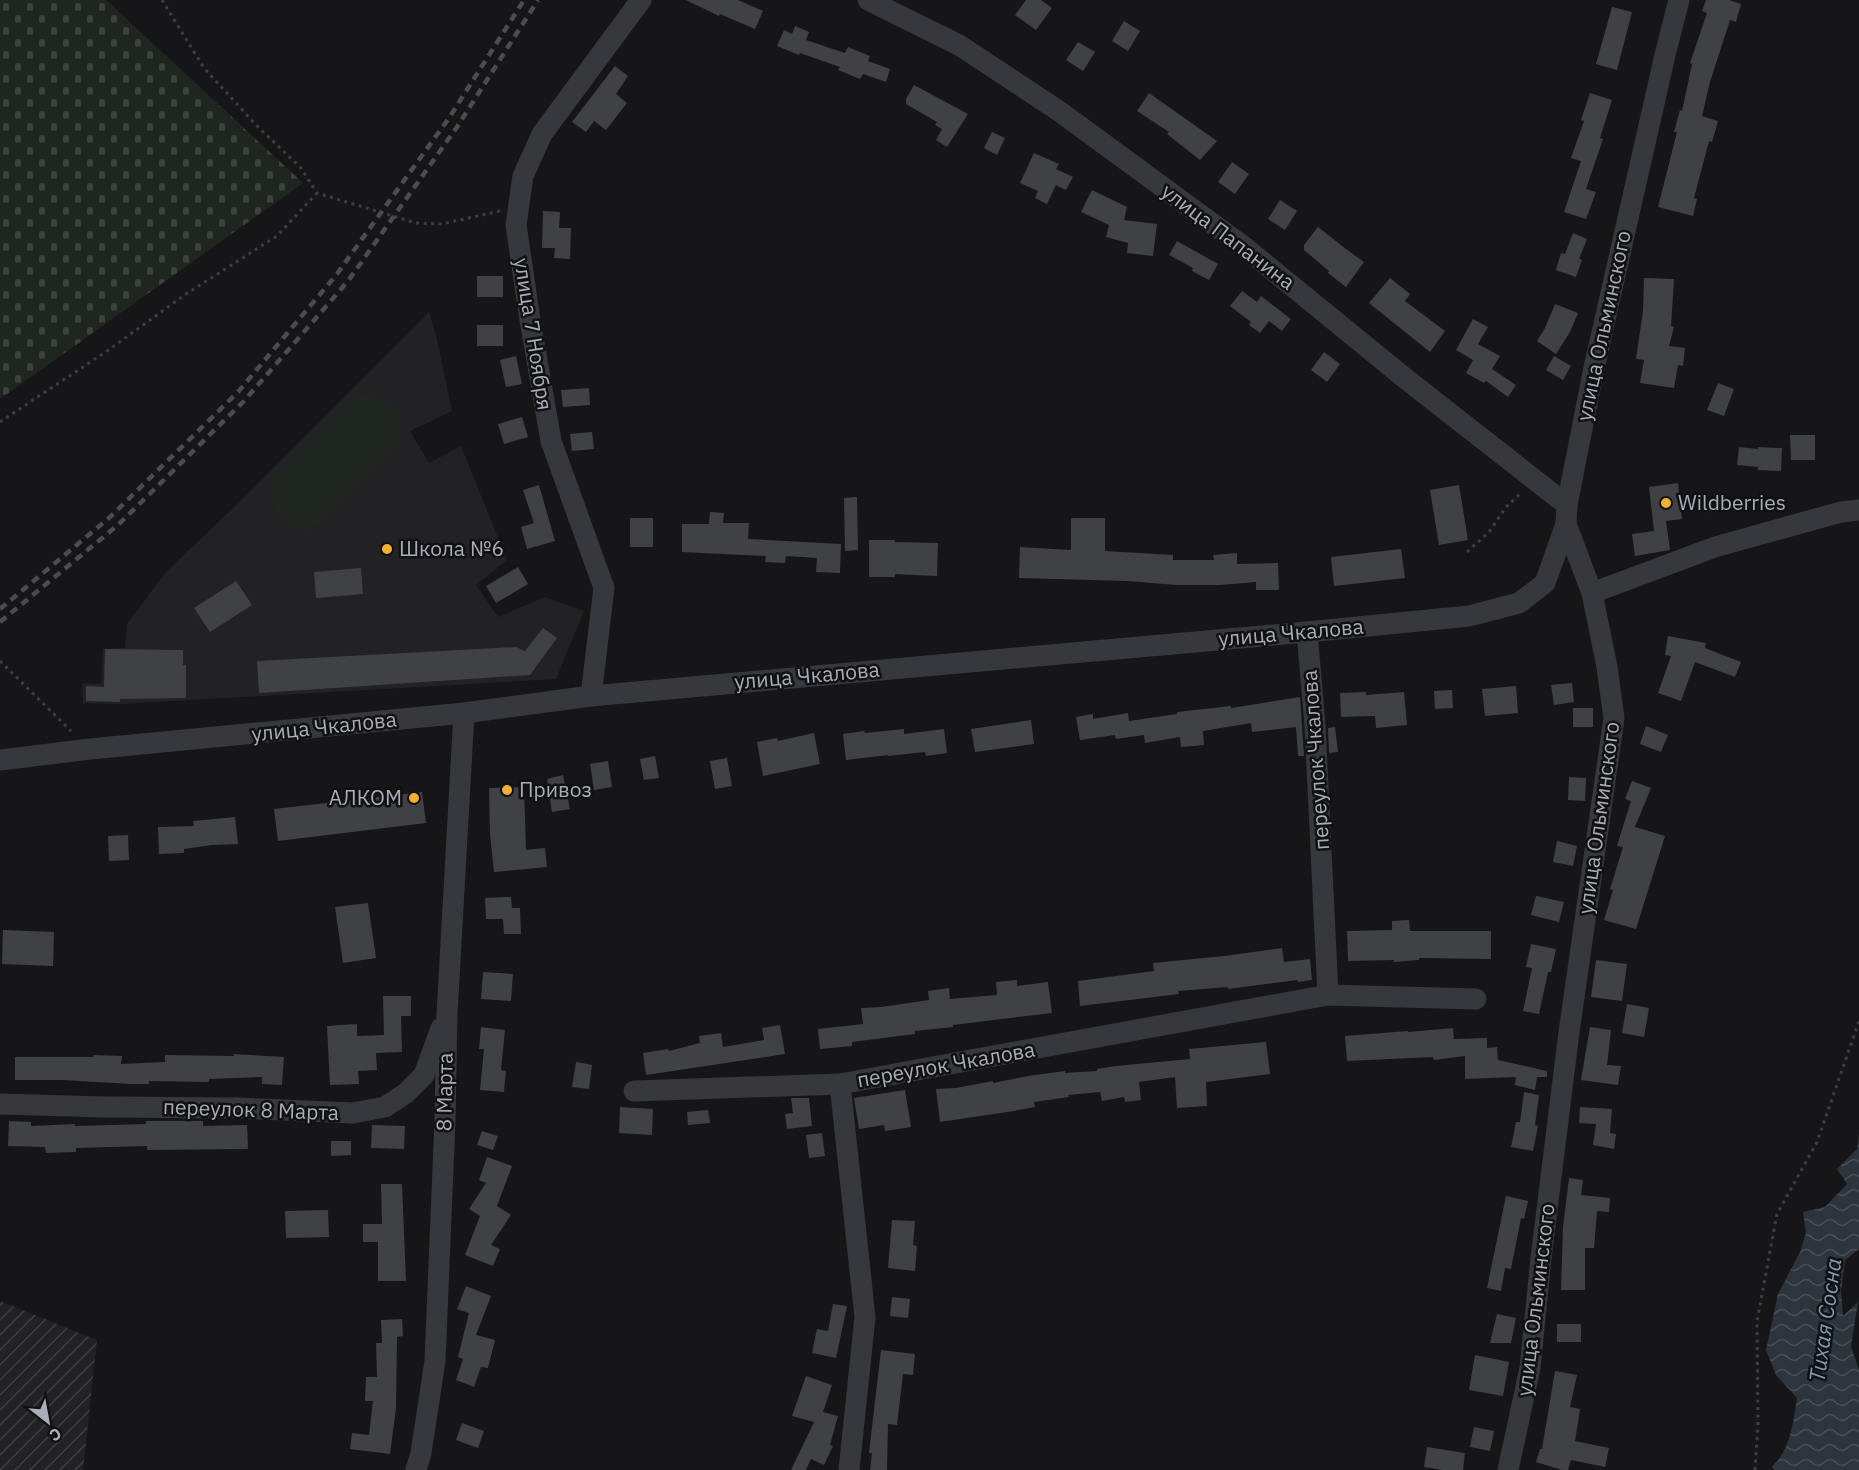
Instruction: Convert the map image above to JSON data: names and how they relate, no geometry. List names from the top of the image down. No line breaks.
{"streets":{"street":["улица Папанина","улица Ольминского","улица 7 Ноября","улица Чкалова","переулок Чкалова","8 Марта","переулок 8 Марта"]},"crossings":[["улица Папанина","улица Ольминского"],["улица Папанина","улица Чкалова"],["улица Ольминского","улица Чкалова"],["улица 7 Ноября","улица Чкалова"],["улица Чкалова","переулок Чкалова"],["улица Чкалова","8 Марта"],["8 Марта","переулок 8 Марта"]],"water":["Тихая Сосна"],"places":["Wildberries","Школа №6","Привоз","АЛКОМ"],"north":"bottom right"}
